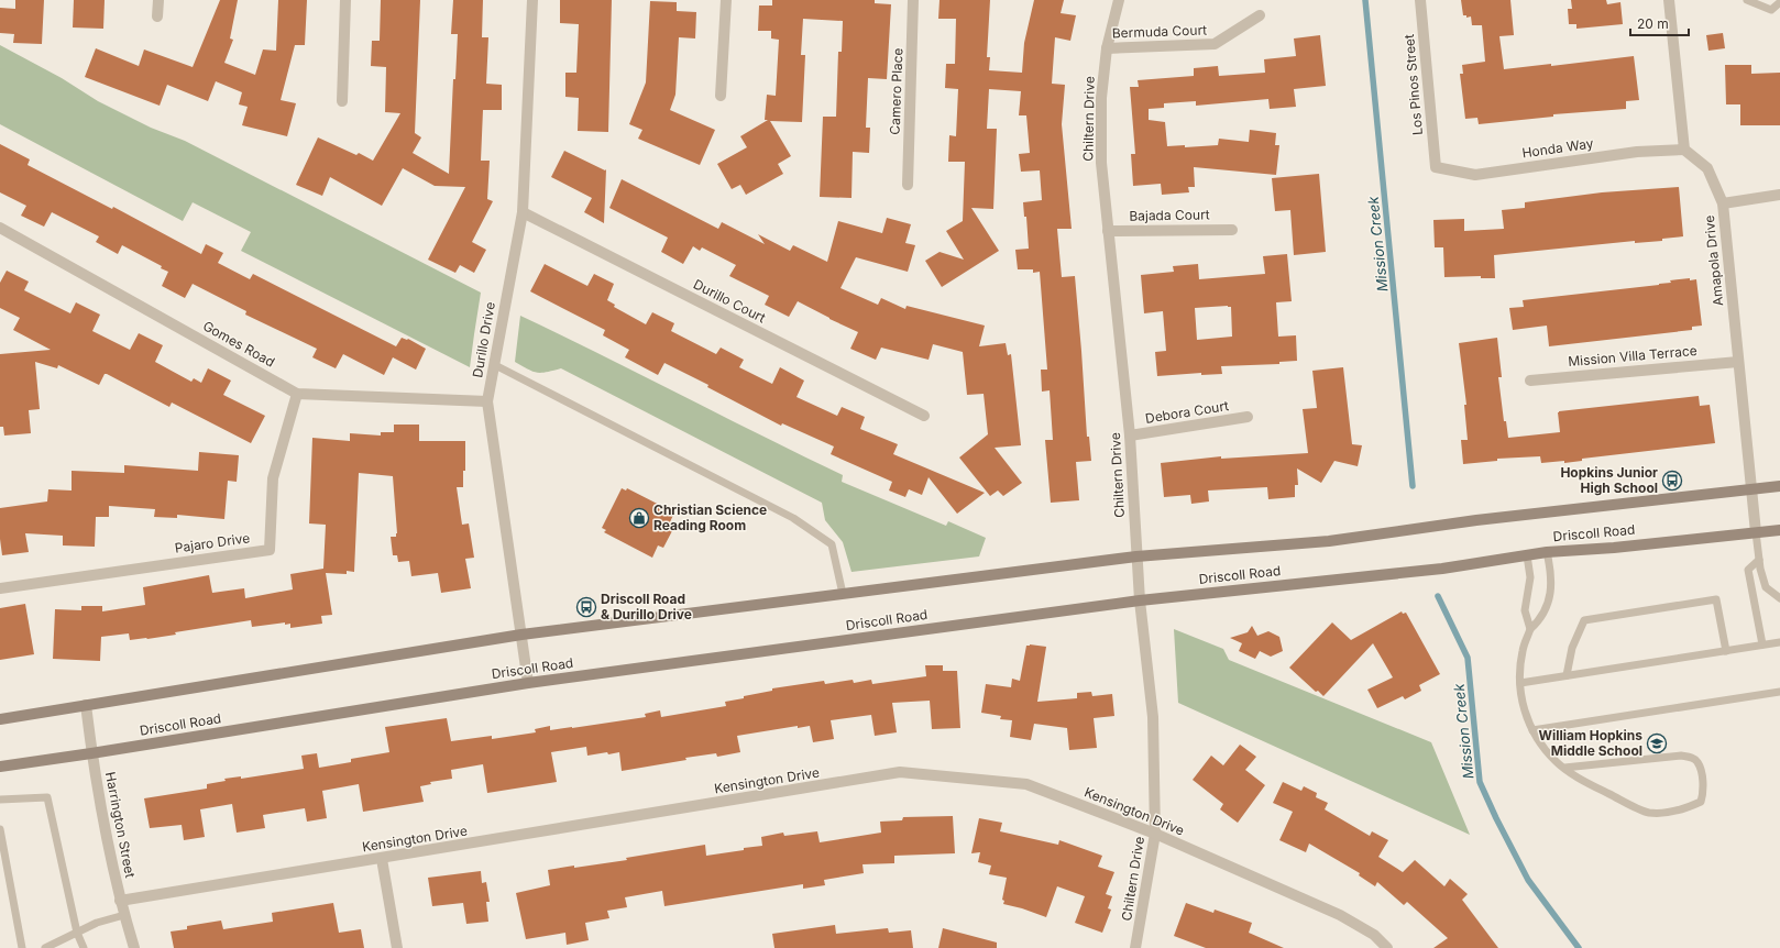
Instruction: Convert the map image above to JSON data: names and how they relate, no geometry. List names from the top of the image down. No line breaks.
{"streets":{"street":["Bermuda Court","Los Pinos Street","Camero Place","Chiltern Drive","Honda Way","Bajada Court","Amapola Drive","Durillo Court","Durillo Drive","Gomes Road","Mission Villa Terrace","Debora Court","Driscoll Road","Pajaro Drive","Kensington Drive","Harrington Street"]},"crossings":[["Bermuda Court","Chiltern Drive"],["Los Pinos Street","Honda Way"],["Chiltern Drive","Bajada Court"],["Chiltern Drive","Debora Court"],["Chiltern Drive","Driscoll Road"],["Chiltern Drive","Kensington Drive"],["Honda Way","Amapola Drive"],["Amapola Drive","Mission Villa Terrace"],["Amapola Drive","Driscoll Road"],["Durillo Court","Durillo Drive"],["Durillo Drive","Gomes Road"],["Durillo Drive","Driscoll Road"],["Gomes Road","Pajaro Drive"],["Driscoll Road","Harrington Street"],["Kensington Drive","Harrington Street"]],"water":["Mission Creek"],"places":{"bus stop":["Hopkins Junior High School","Driscoll Road & Durillo Drive"],"shop":["Christian Science Reading Room"],"school or university":["William Hopkins Middle School"]},"scale_bar":"20 m"}
